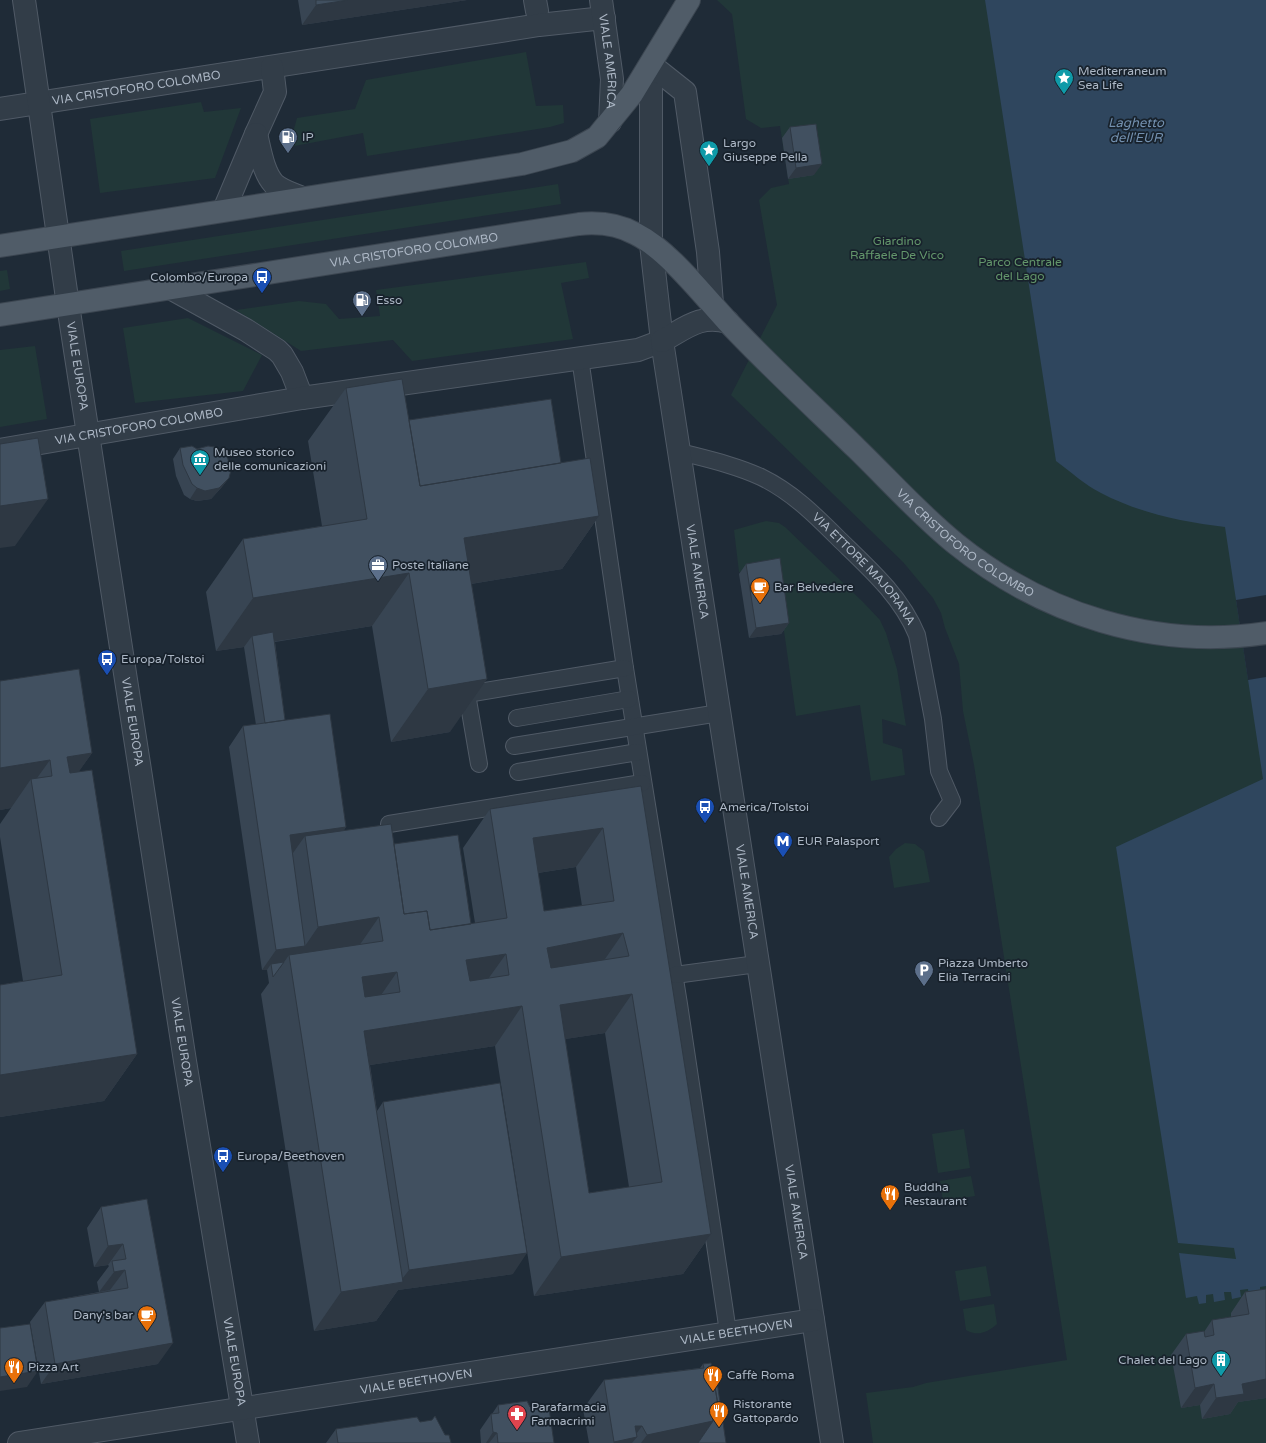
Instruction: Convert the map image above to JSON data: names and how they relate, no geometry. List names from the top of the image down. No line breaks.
{"streets":{"main road":["VIA CRISTOFORO COLOMBO"],"street":["VIALE AMERICA","VIALE EUROPA","VIALE BEETHOVEN"],"lane":["VIA ETTORE MAJORANA"]},"crossings":[["VIALE AMERICA","VIA CRISTOFORO COLOMBO"],["VIALE AMERICA","VIA ETTORE MAJORANA"],["VIALE AMERICA","VIALE BEETHOVEN"],["VIA CRISTOFORO COLOMBO","VIALE EUROPA"],["VIALE EUROPA","VIALE BEETHOVEN"]],"water":["Laghetto dell'EUR"],"parks":["Giardino Raffaele De Vico","Parco Centrale del Lago"],"places":{"place":["Mediterraneum Sea Life","Largo Giuseppe Pella"],"fuel station":["IP","Esso"],"bus stop":["Colombo/Europa","Europa/Tolstoi","America/Tolstoi","Europa/Beethoven"],"museum":["Museo storico delle comunicazioni"],"office":["Poste Italiane"],"cafe":["Bar Belvedere","Dany's bar"],"metro station":["EUR Palasport"],"parking":["Piazza Umberto Elia Terracini"],"restaurant":["Buddha Restaurant","Pizza Art","Caffè Roma","Ristorante Gattopardo"],"building":["Chalet del Lago"],"pharmacy":["Parafarmacia Farmacrimi"]}}
